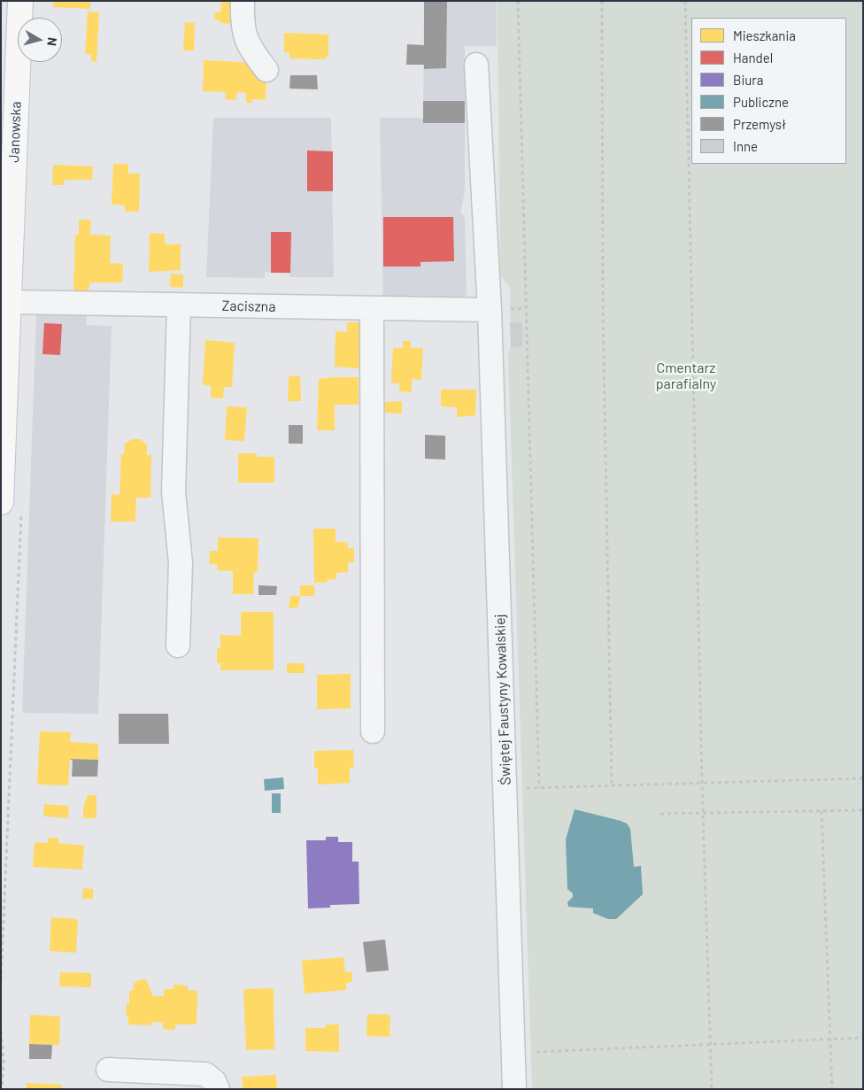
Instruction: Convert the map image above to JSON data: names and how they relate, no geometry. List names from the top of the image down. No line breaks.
{"streets":{"main road":["Janowska"],"street":["Zaciszna","Świętej Faustyny Kowalskiej"]},"crossings":[["Janowska","Zaciszna"],["Zaciszna","Świętej Faustyny Kowalskiej"]],"parks":["Cmentarz parafialny"],"legend":["Mieszkania","Handel","Biura","Publiczne","Przemysł","Inne"],"north":"right"}
